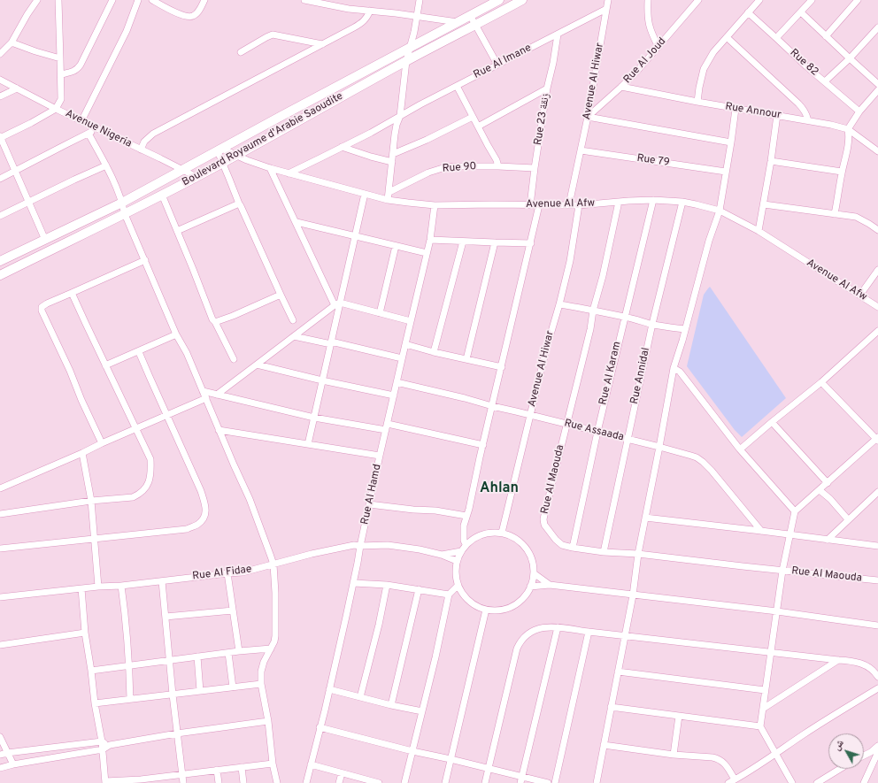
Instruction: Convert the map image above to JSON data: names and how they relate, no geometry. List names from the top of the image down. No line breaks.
{"streets":{"main road":["Boulevard Royaume d'Arabie Saoudite"],"street":["Rue Al Joud","Rue Al Imane","Rue 82","Avenue Al Hiwar","Rue Annour","Rue 23 زنقة","Avenue Nigeria","Rue 79","Rue 90","Avenue Al Afw","Rue Al Karam","Rue Annidal","Rue Assaada","Rue Al Maouda","Rue Al Hamd","Rue Al Fidae"]},"crossings":[["Rue Al Joud","Avenue Al Hiwar"],["Rue Al Joud","Rue Annour"],["Rue Al Imane","Avenue Al Hiwar"],["Rue Al Imane","Rue 23 زنقة"],["Rue Al Imane","Avenue Al Afw"],["Avenue Al Hiwar","Rue 79"],["Avenue Al Hiwar","Avenue Al Afw"],["Avenue Al Hiwar","Rue Assaada"],["Avenue Al Hiwar","Rue Al Fidae"],["Rue 23 زنقة","Rue 90"],["Rue 23 زنقة","Avenue Al Afw"],["Avenue Nigeria","Boulevard Royaume d'Arabie Saoudite"],["Boulevard Royaume d'Arabie Saoudite","Avenue Al Afw"],["Avenue Al Afw","Rue Al Karam"],["Avenue Al Afw","Rue Annidal"],["Avenue Al Afw","Rue Al Maouda"],["Avenue Al Afw","Rue Al Hamd"],["Rue Al Karam","Rue Assaada"],["Rue Al Karam","Rue Al Maouda"],["Rue Annidal","Rue Assaada"],["Rue Annidal","Rue Al Maouda"],["Rue Assaada","Rue Al Maouda"],["Rue Assaada","Rue Al Hamd"],["Rue Al Hamd","Rue Al Fidae"]],"districts":["Ahlan"],"north":"top left"}
